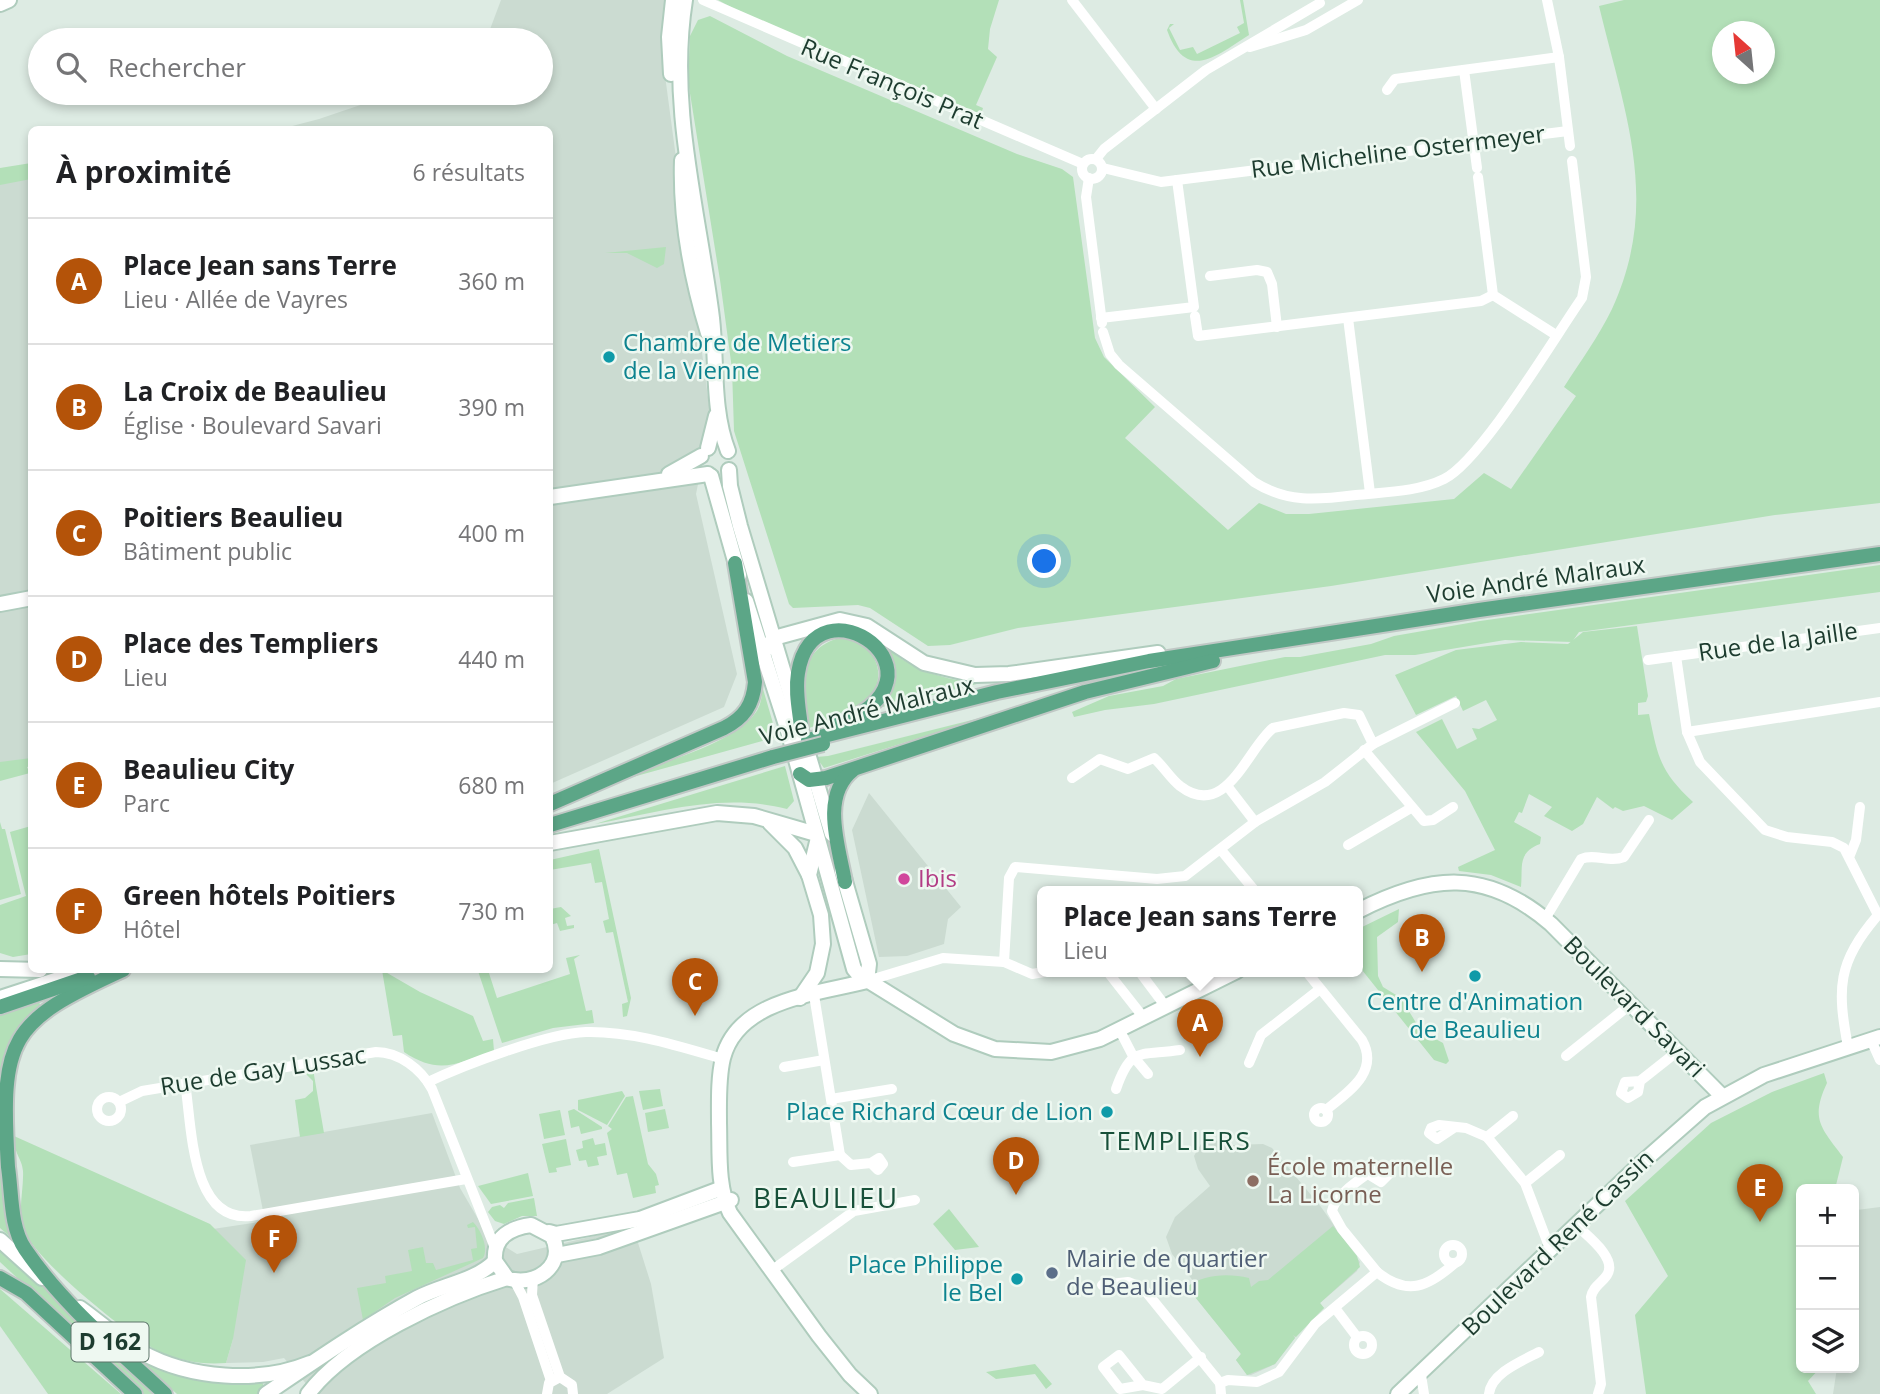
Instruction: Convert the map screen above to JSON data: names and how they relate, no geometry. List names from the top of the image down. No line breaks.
{"streets":{"main road":["Voie André Malraux","D 162"],"street":["Rue François Prat","Rue Micheline Ostermeyer","Rue de la Jaille","Boulevard Savari","Rue de Gay Lussac","Boulevard René Cassin"]},"crossings":[["Rue François Prat","Rue Micheline Ostermeyer"],["Boulevard Savari","Boulevard René Cassin"]],"districts":["TEMPLIERS","BEAULIEU"],"places":["Chambre de Metiers de la Vienne","Ibis","Centre d'Animation de Beaulieu","Place Richard Cœur de Lion","École maternelle La Licorne","Mairie de quartier de Beaulieu","Place Philippe le Bel"],"north":"top left","page":{"search":"Rechercher","heading":["À proximité","6 résultats"],"list":[{"mark":"A","name":"Place Jean sans Terre","note":"Lieu · Allée de Vayres","value":"360 m"},{"mark":"B","name":"La Croix de Beaulieu","note":"Église · Boulevard Savari","value":"390 m"},{"mark":"C","name":"Poitiers Beaulieu","note":"Bâtiment public","value":"400 m"},{"mark":"D","name":"Place des Templiers","note":"Lieu","value":"440 m"},{"mark":"E","name":"Beaulieu City","note":"Parc","value":"680 m"},{"mark":"F","name":"Green hôtels Poitiers","note":"Hôtel","value":"730 m"}],"popup":["Place Jean sans Terre","Lieu"],"pins":["B","C","A","D","E","F"],"map_buttons":["+","−"]}}
